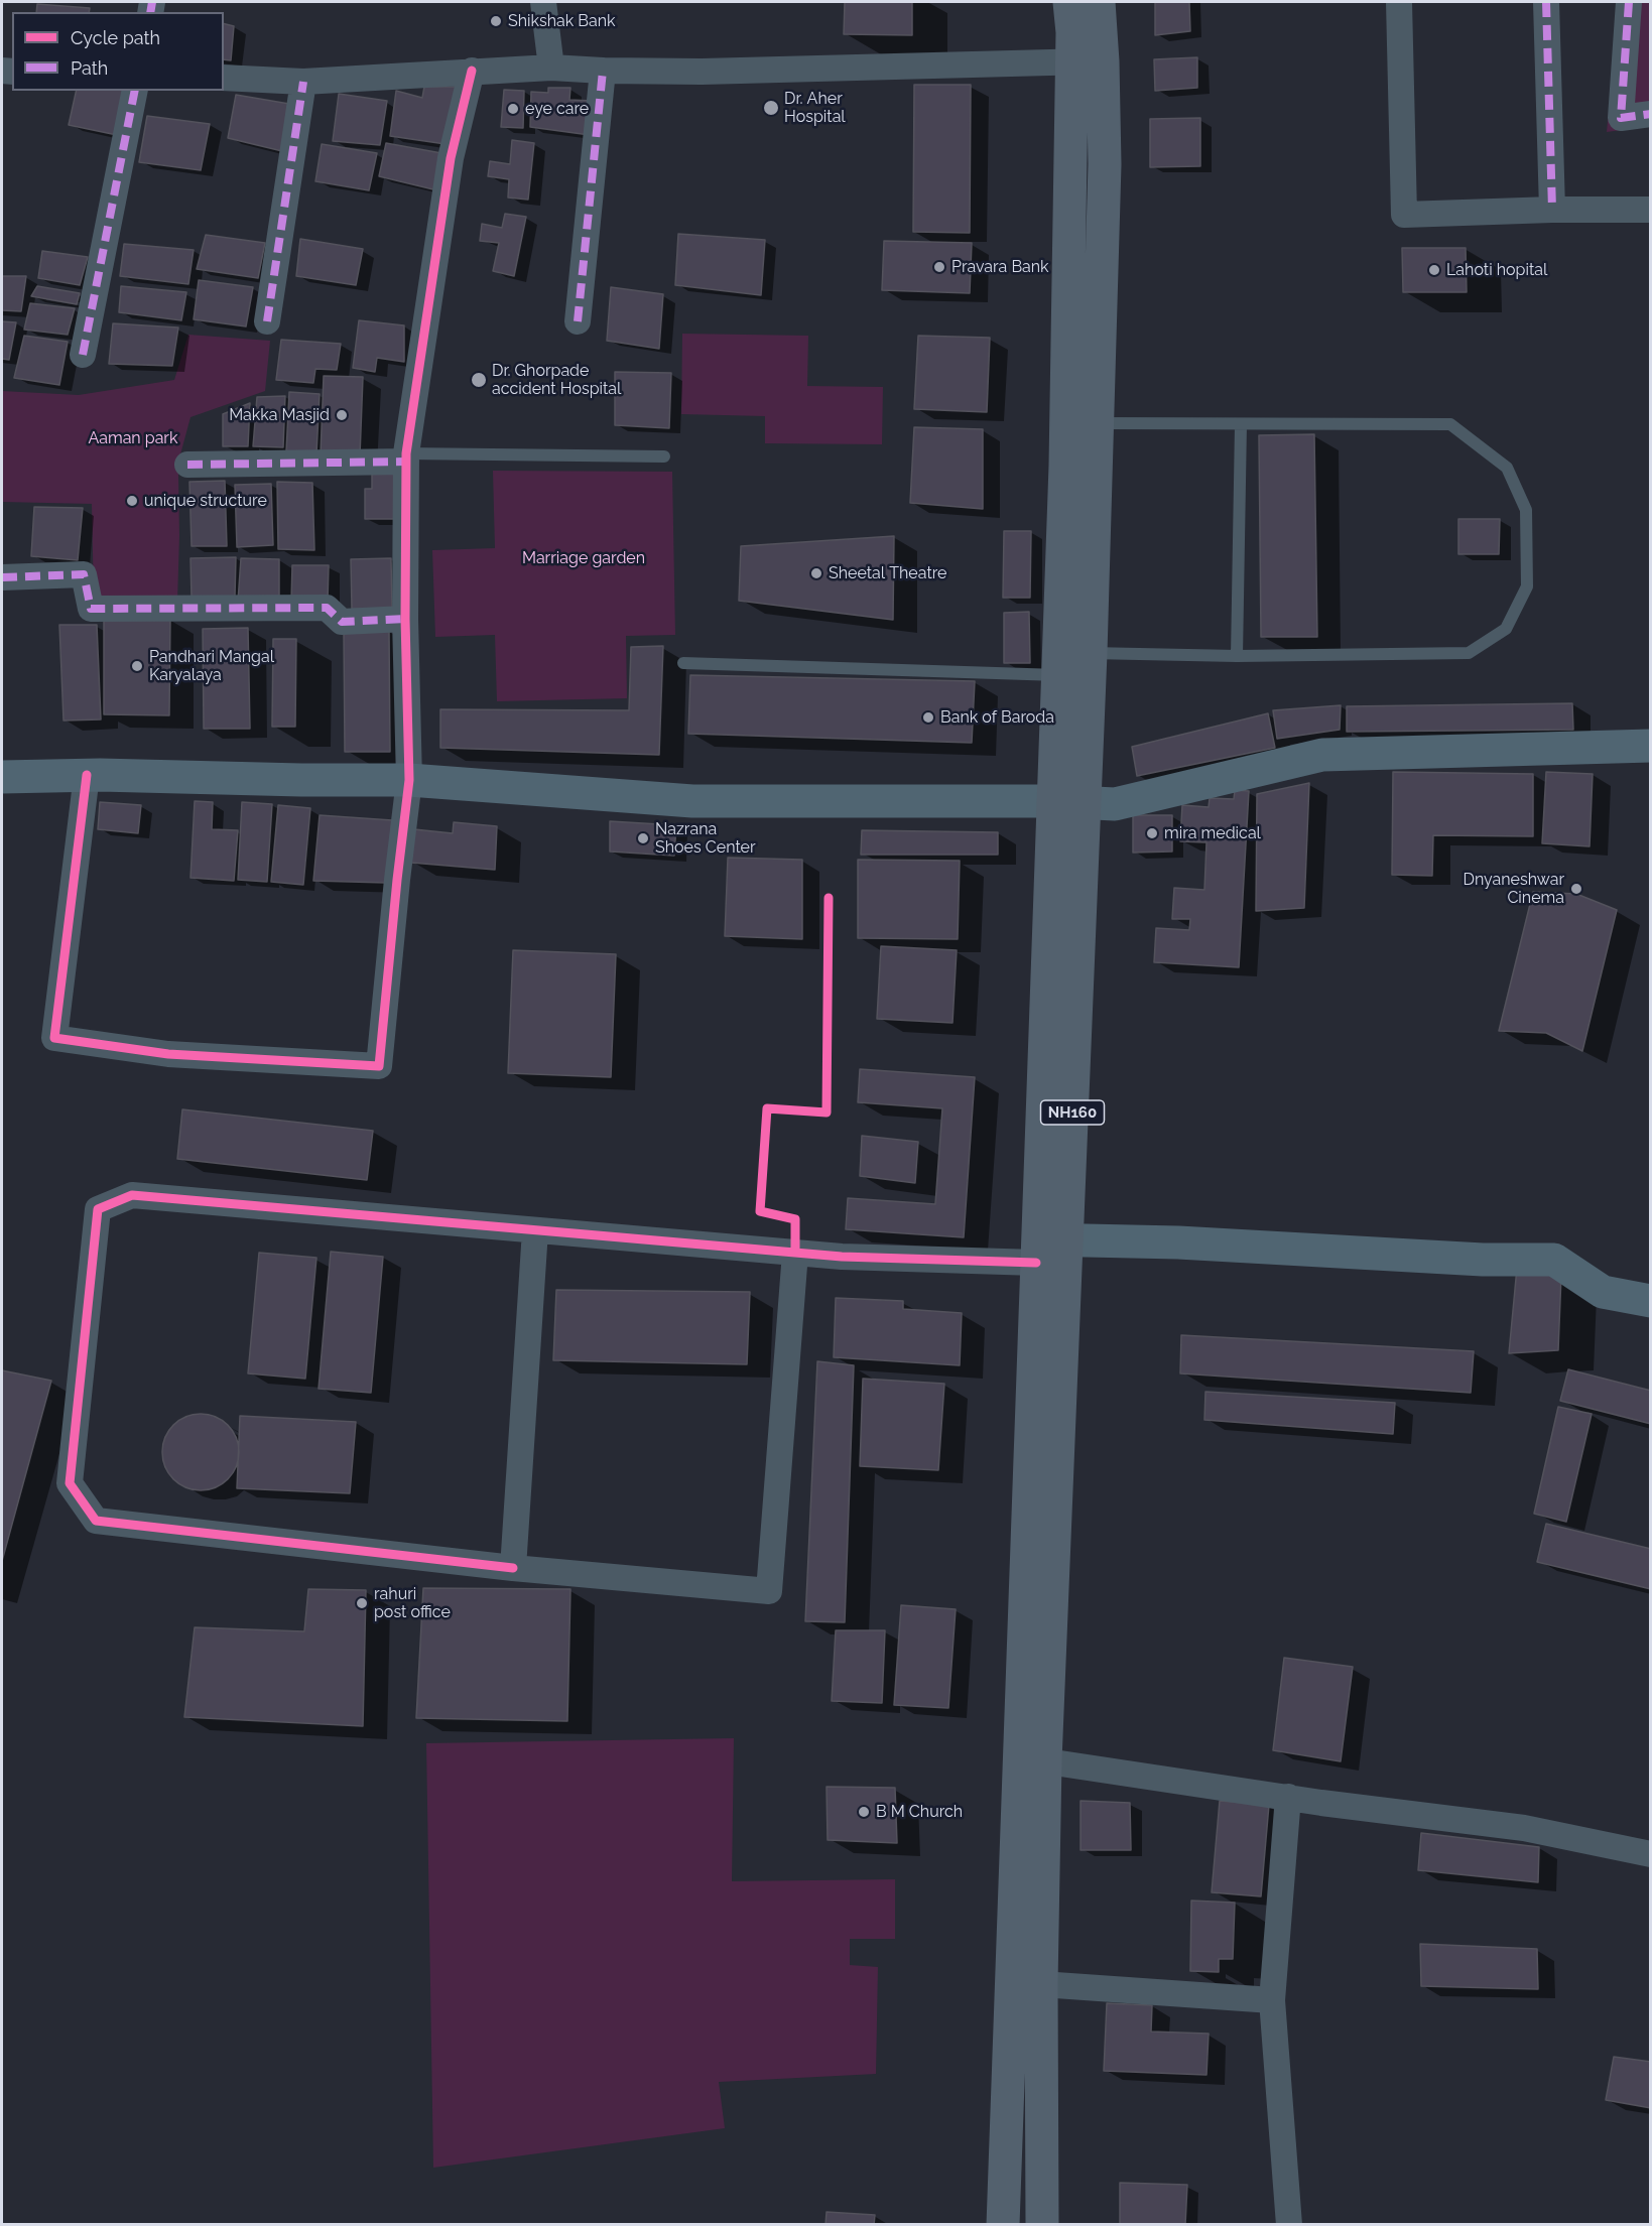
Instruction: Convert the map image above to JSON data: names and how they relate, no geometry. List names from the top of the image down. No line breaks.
{"streets":{"highway":["NH160"]},"parks":["Aaman park","Marriage garden"],"places":["Shikshak Bank","Dr. Aher Hospital","eye care","Pravara Bank","Lahoti hopital","Dr. Ghorpade accident Hospital","Makka Masjid","unique structure","Sheetal Theatre","Pandhari Mangal Karyalaya","Bank of Baroda","mira medical","Nazrana Shoes Center","Dnyaneshwar Cinema","rahuri post office","B M Church"],"legend":["Cycle path","Path"]}
